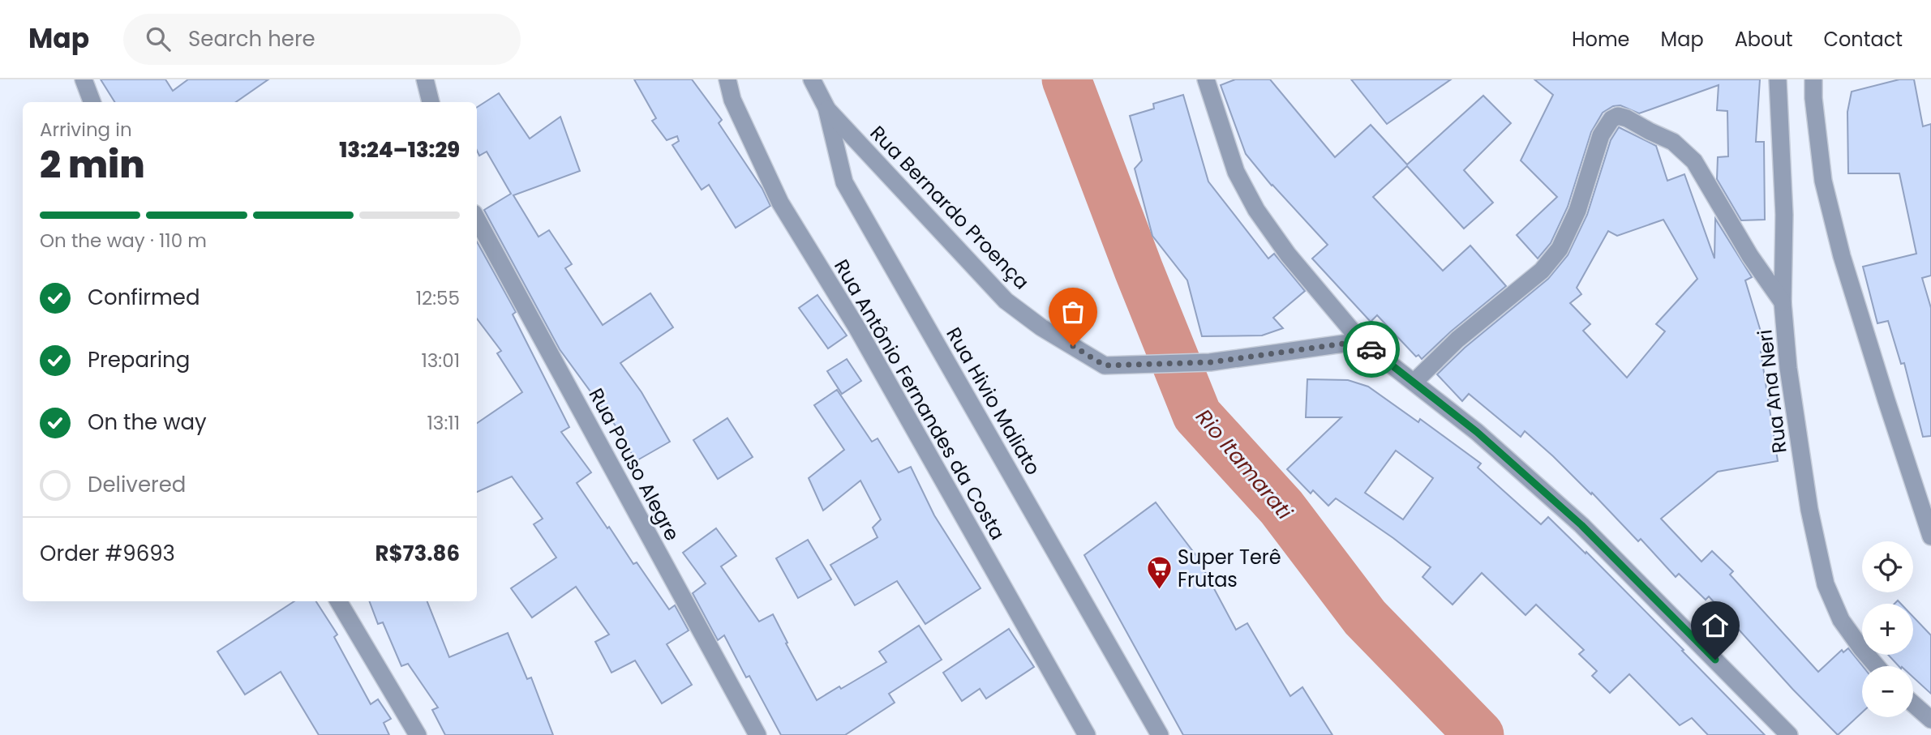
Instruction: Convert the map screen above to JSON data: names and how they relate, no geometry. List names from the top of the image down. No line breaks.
{"streets":{"street":["Rua Bernardo Proença","Rua Ana Neri","Rua Antônio Fernandes da Costa","Rua Hivio Maliato","Rua Pouso Alegre"]},"crossings":[["Rua Bernardo Proença","Rua Hivio Maliato"]],"water":["Rio Itamarati"],"places":{"supermarket":["Super Terê Frutas"]},"page":{"header":"Map","search":"Search here","nav":["Home","Map","About","Contact"],"heading":["2 min","Arriving in","13:24–13:29"],"panel":["Order #9693","R$73.86"],"bar":"On the way · 110 m","list":[["Confirmed","12:55"],["Preparing","13:01"],["On the way","13:11"],"Delivered"],"map_buttons":["+","−"]}}
